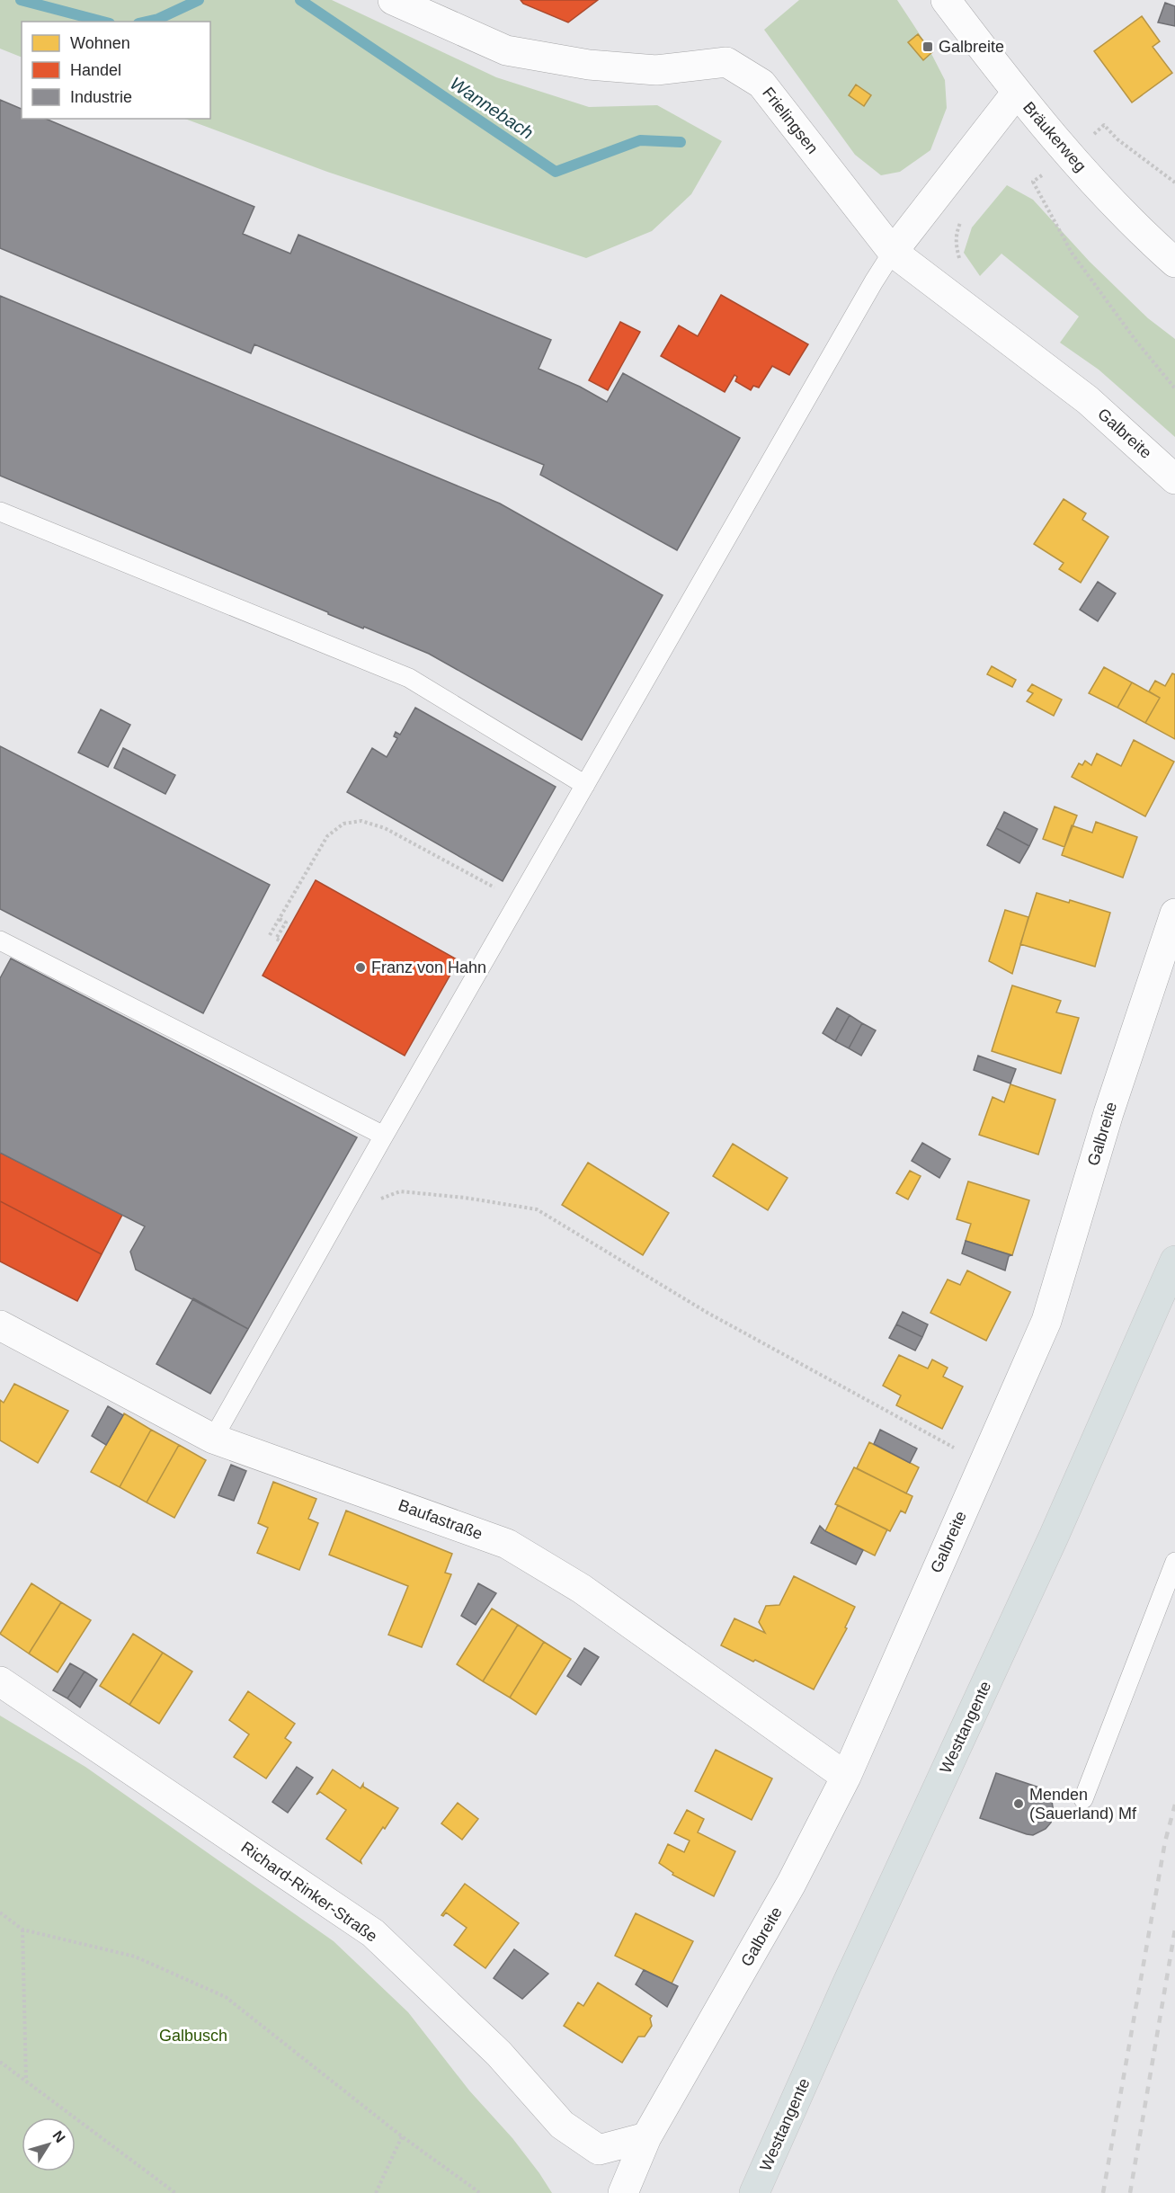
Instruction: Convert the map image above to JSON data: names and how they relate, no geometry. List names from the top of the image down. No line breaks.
{"streets":{"main road":["Westtangente"],"street":["Frielingsen","Bräukerweg","Galbreite","Baufastraße","Richard-Rinker-Straße"]},"crossings":[["Frielingsen","Galbreite"],["Galbreite","Baufastraße"],["Galbreite","Richard-Rinker-Straße"]],"water":["Wannebach"],"parks":["Galbusch"],"places":{"transit":["Galbreite"],"other":["Franz von Hahn","Menden (Sauerland) Mf"]},"legend":["Wohnen","Handel","Industrie"],"north":"top right"}
